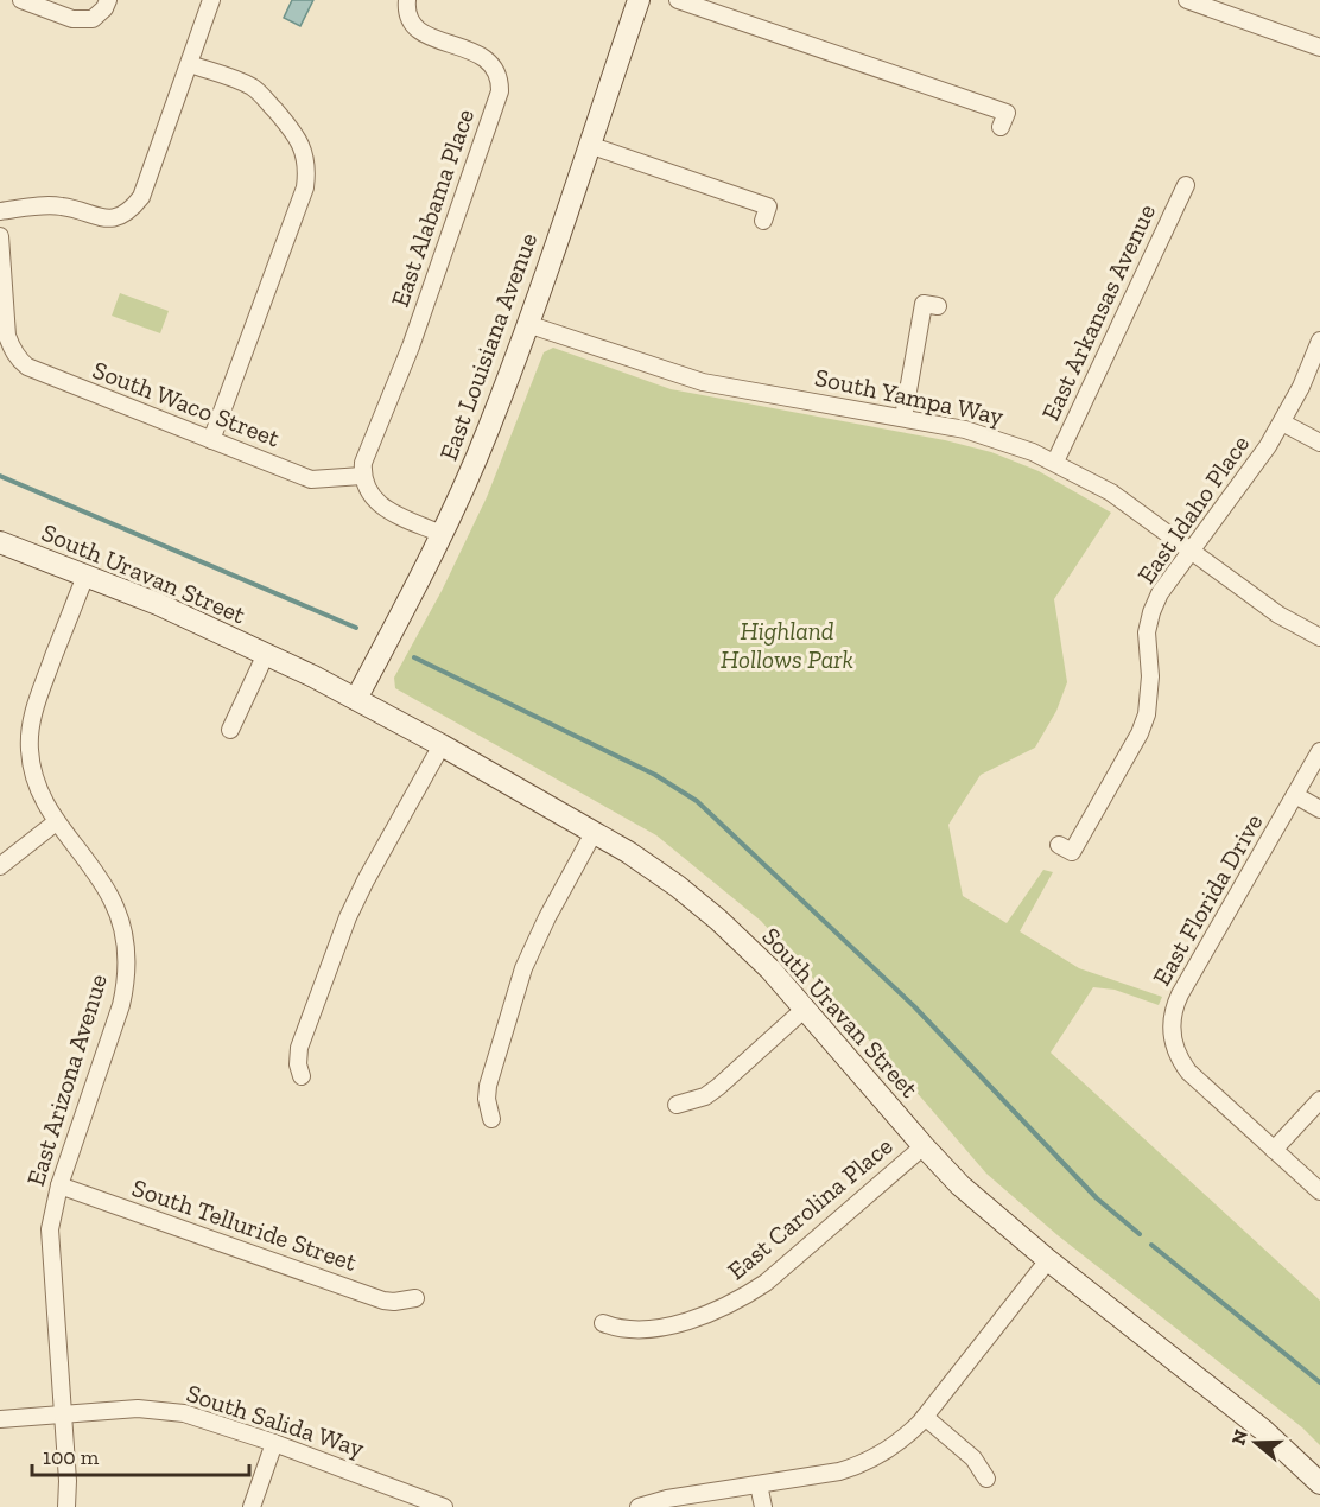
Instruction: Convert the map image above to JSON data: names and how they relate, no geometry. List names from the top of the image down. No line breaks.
{"streets":{"street":["East Alabama Place","East Arkansas Avenue","East Louisiana Avenue","South Yampa Way","South Waco Street","East Idaho Place","South Uravan Street","East Florida Drive","East Arizona Avenue","East Carolina Place","South Telluride Street","South Salida Way"]},"crossings":[["East Alabama Place","South Waco Street"],["East Arkansas Avenue","South Yampa Way"],["East Louisiana Avenue","South Yampa Way"],["East Louisiana Avenue","South Uravan Street"],["South Yampa Way","East Idaho Place"],["South Uravan Street","East Arizona Avenue"],["South Uravan Street","East Carolina Place"],["East Arizona Avenue","South Telluride Street"],["East Arizona Avenue","South Salida Way"]],"parks":["Highland Hollows Park"],"scale_bar":"100 m","north":"left"}
